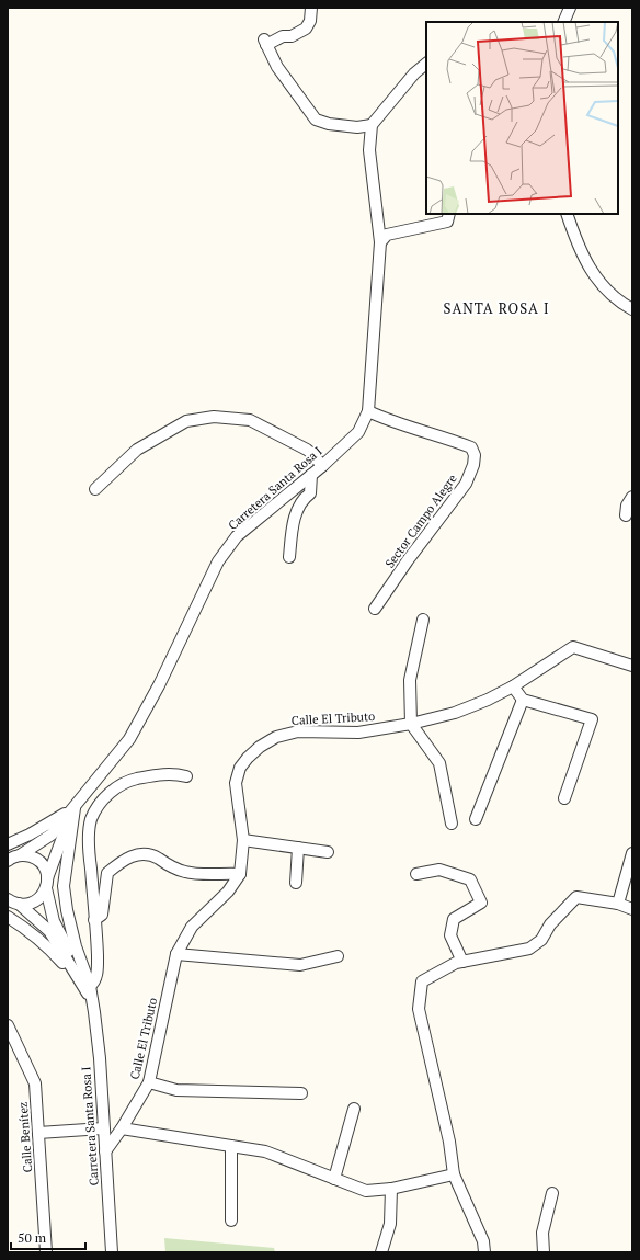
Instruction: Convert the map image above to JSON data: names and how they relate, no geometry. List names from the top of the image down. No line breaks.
{"streets":{"street":["Carretera Santa Rosa I","Sector Campo Alegre","Calle El Tributo","Calle Benítez"]},"crossings":[["Carretera Santa Rosa I","Sector Campo Alegre"],["Carretera Santa Rosa I","Calle El Tributo"]],"districts":["SANTA ROSA I"],"scale_bar":"50 m"}
